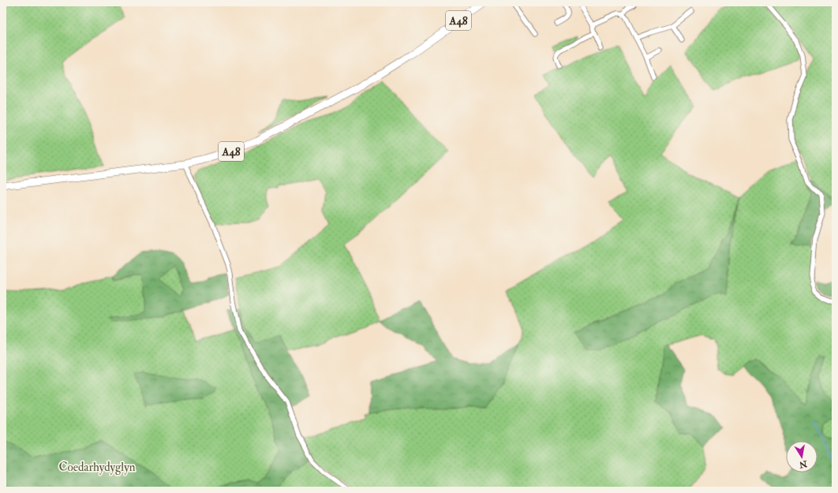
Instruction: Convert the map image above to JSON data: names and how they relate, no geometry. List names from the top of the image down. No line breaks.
{"streets":{"main road":["A48"]},"parks":["Coedarhydyglyn"],"north":"bottom"}
